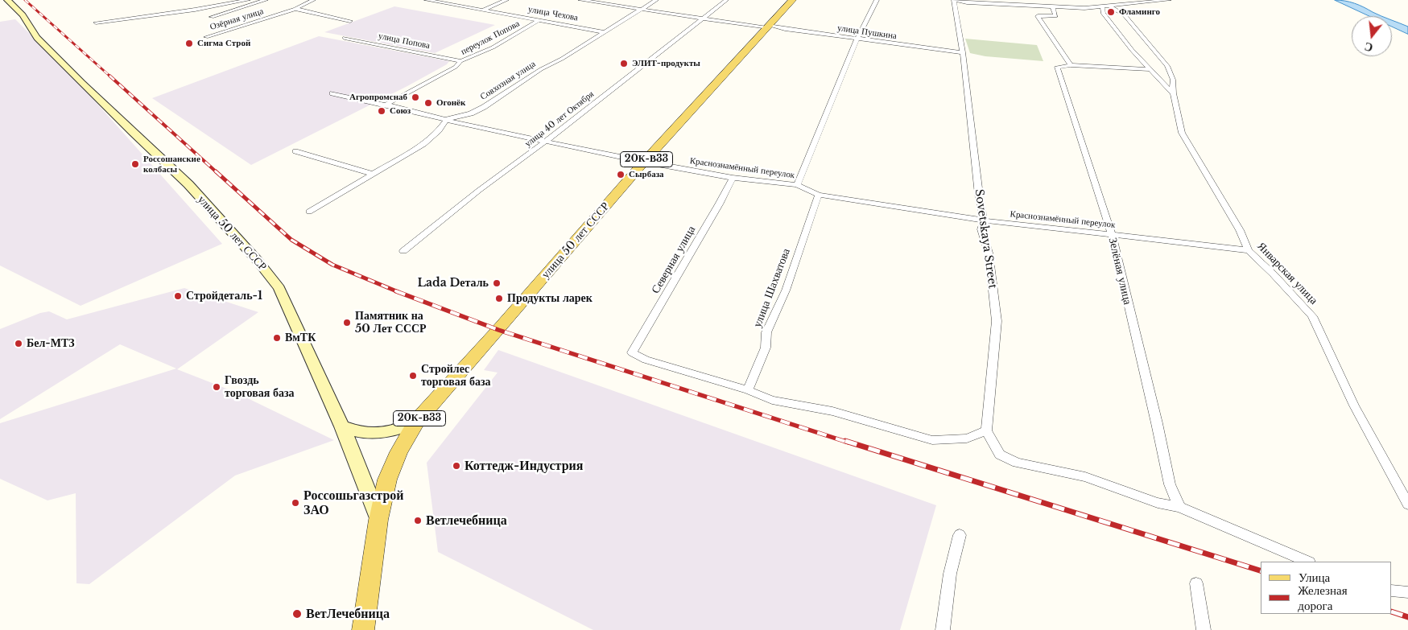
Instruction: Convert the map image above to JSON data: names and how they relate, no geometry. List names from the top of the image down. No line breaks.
{"streets":{"main road":["20К-В33","улица 50 лет СССР"],"street":["улица Чехова","Озёрная улица","улица Пушкина","переулок Попова","улица Попова","Совхозная улица","улица 40 лет Октября","Краснознамённый переулок","Sovetskaya Street","Северная улица","Зелёная улица","Январская улица","улица Шахватова"]},"crossings":[["улица Чехова","переулок Попова"],["улица Чехова","Совхозная улица"],["улица Пушкина","Совхозная улица"],["улица Пушкина","улица 40 лет Октября"],["улица Пушкина","улица 50 лет СССР"],["улица Пушкина","Sovetskaya Street"],["переулок Попова","улица Попова"],["переулок Попова","Краснознамённый переулок"],["Совхозная улица","Краснознамённый переулок"],["улица 40 лет Октября","Краснознамённый переулок"],["Краснознамённый переулок","улица 50 лет СССР"],["Краснознамённый переулок","Sovetskaya Street"],["Краснознамённый переулок","Северная улица"],["Краснознамённый переулок","Зелёная улица"],["Краснознамённый переулок","Январская улица"],["Краснознамённый переулок","улица Шахватова"],["Северная улица","улица Шахватова"]],"places":["Фламинго","Сигма Строй","ЭЛИТ-продукты","Агропромснаб","Огонёк","Союз","Россошанские колбасы","Сырбаза","Lada Dеталь","Стройдеталь-1","Продукты ларек","Памятник на 50 Лет СССР","ВмТК","Бел-МТЗ","Стройлес торговая база","Гвоздь торговая база","Коттедж-Индустрия","Россошьгазстрой ЗАО","Ветлечебница","ВетЛечебница"],"legend":["Улица","Железная дорога"],"north":"bottom"}
